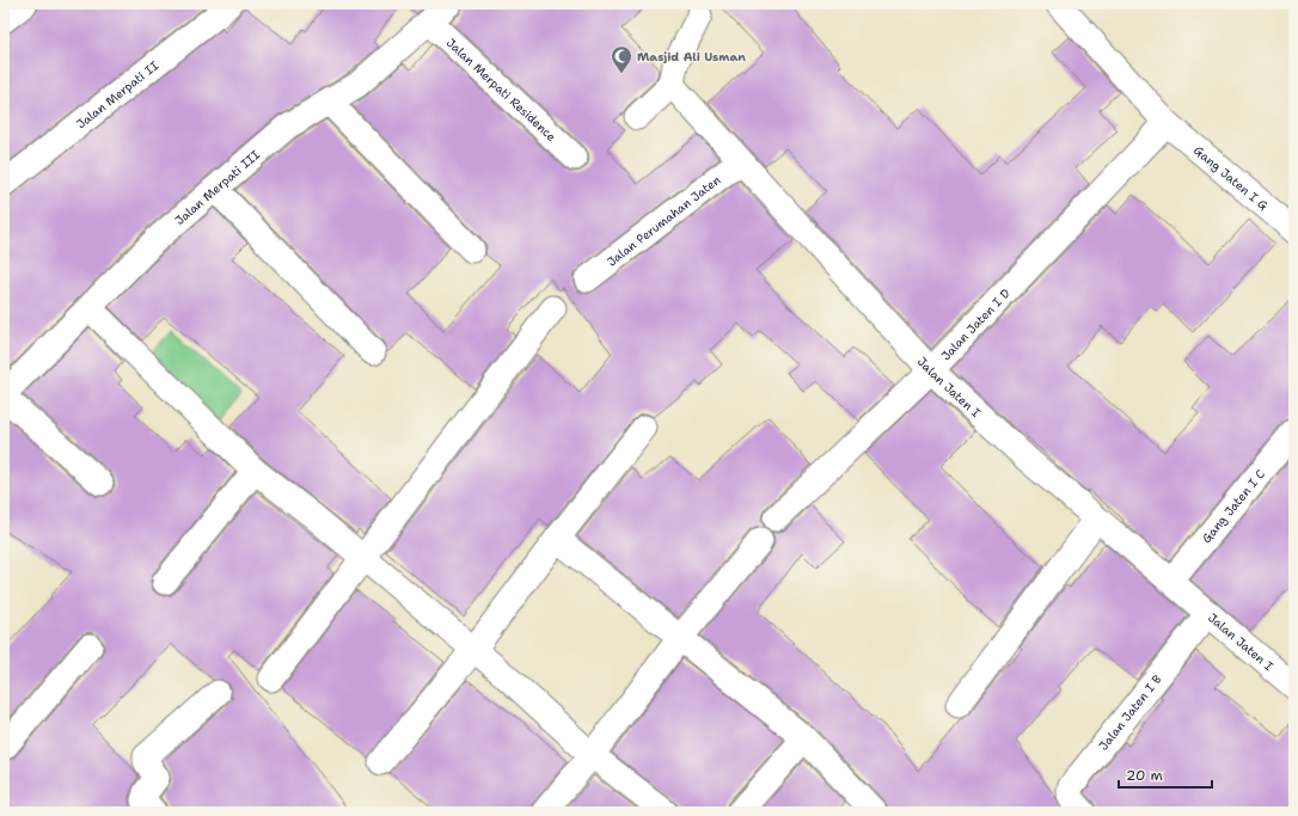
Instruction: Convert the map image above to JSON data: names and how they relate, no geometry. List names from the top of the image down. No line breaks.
{"streets":{"street":["Jalan Merpati Residence","Jalan Merpati II","Gang Jaten I G","Jalan Merpati III","Jalan Perumahan Jaten","Jalan Jaten I D","Jalan Jaten I","Gang Jaten I C","Jalan Jaten I B"]},"crossings":[["Jalan Merpati Residence","Jalan Merpati III"],["Gang Jaten I G","Jalan Jaten I D"],["Jalan Perumahan Jaten","Jalan Jaten I"],["Jalan Jaten I D","Jalan Jaten I"],["Jalan Jaten I","Gang Jaten I C"],["Jalan Jaten I","Jalan Jaten I B"]],"places":{"mosque":["Masjid Ali Usman"]},"scale_bar":"20 m"}
